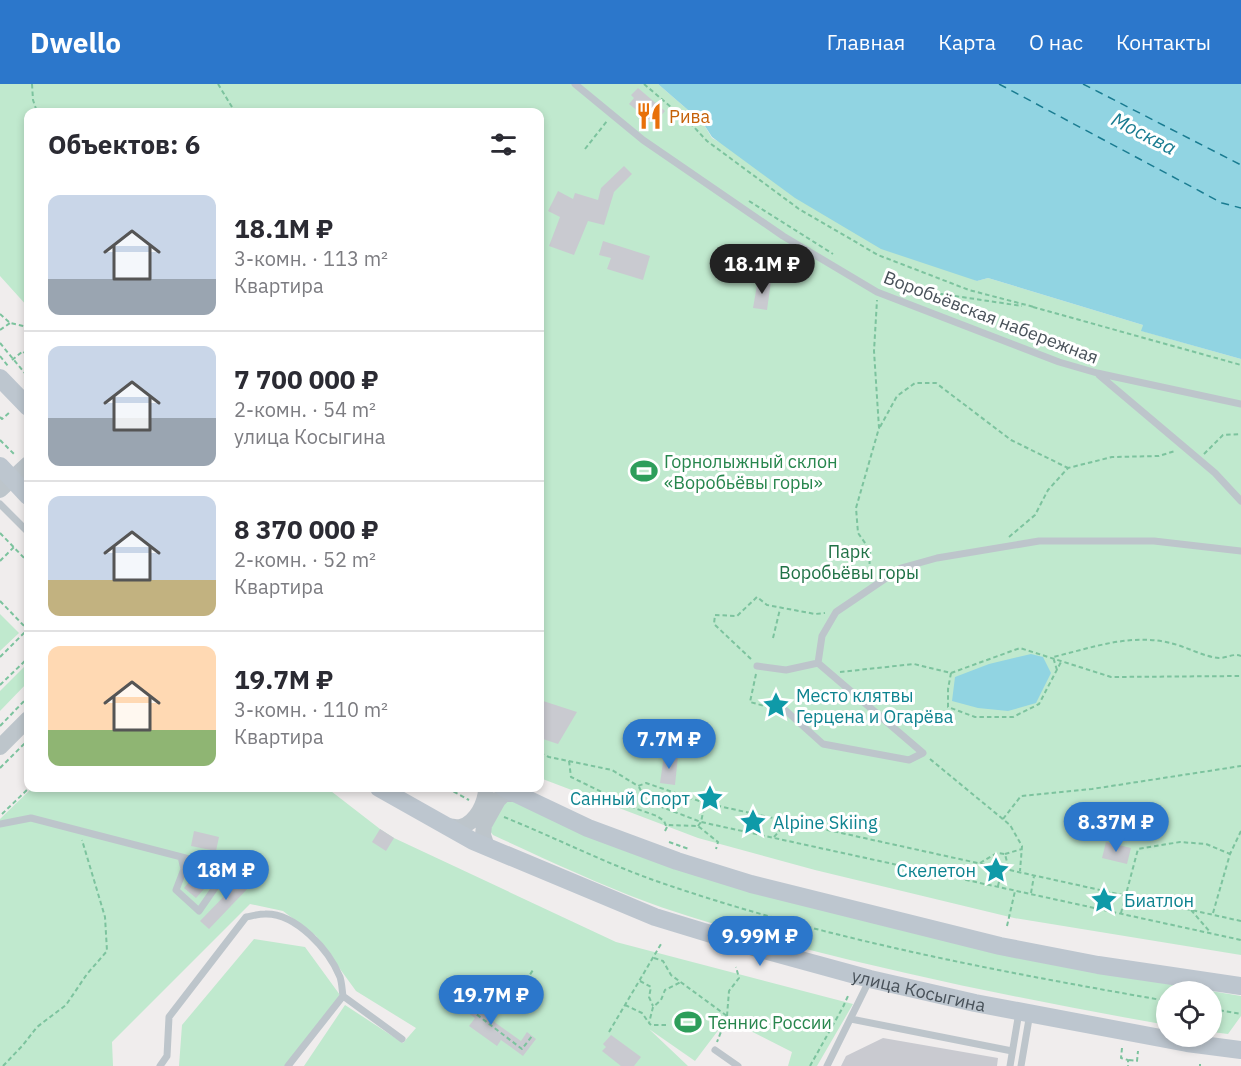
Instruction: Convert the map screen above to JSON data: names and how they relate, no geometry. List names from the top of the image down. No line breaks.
{"streets":{"main road":["улица Косыгина"],"lane":["Воробьёвская набережная"]},"water":["Москва"],"parks":["Парк Воробьёвы горы"],"places":{"restaurant":["Рива"],"sports":["Горнолыжный склон «Воробьёвы горы»","Теннис России"],"place":["Место клятвы Герцена и Огарёва","Санный Спорт","Alpine Skiing","Скелетон","Биатлон"]},"page":{"header":"Dwello","nav":["Главная","Карта","О нас","Контакты"],"heading":"Объектов: 6","list":[{"name":"18.1M ₽","note":"3-комн. · 113 m² · Квартира"},{"name":"7 700 000 ₽","note":"2-комн. · 54 m² · улица Косыгина"},{"name":"8 370 000 ₽","note":"2-комн. · 52 m² · Квартира"},{"name":"19.7M ₽","note":"3-комн. · 110 m² · Квартира"}],"price":["18.1M ₽","7.7M ₽","8.37M ₽","18M ₽","9.99M ₽","19.7M ₽"]}}
